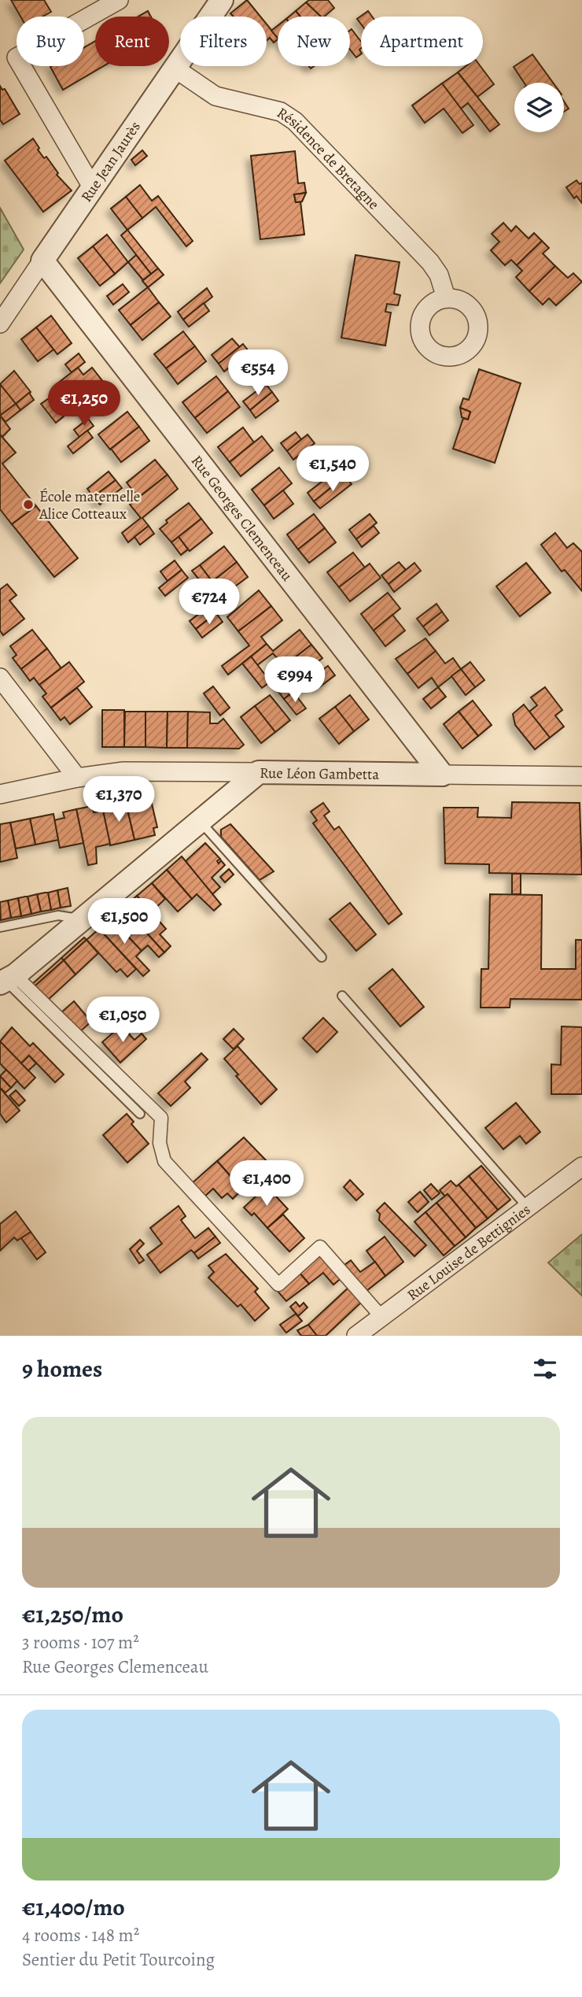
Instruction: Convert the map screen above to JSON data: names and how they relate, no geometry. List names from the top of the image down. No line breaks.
{"streets":{"street":["Résidence de Bretagne","Rue Jean Jaurès","Rue Georges Clemenceau","Rue Léon Gambetta","Rue Louise de Bettignies"]},"crossings":[["Résidence de Bretagne","Rue Jean Jaurès"],["Rue Jean Jaurès","Rue Georges Clemenceau"],["Rue Georges Clemenceau","Rue Léon Gambetta"]],"places":["École maternelle Alice Cotteaux"],"page":{"chip":["Buy","Rent","Filters","New","Apartment"],"price":["€554","€1,250","€1,540","€724","€994","€1,370","€1,500","€1,050","€1,400"],"heading":"9 homes","list":[{"name":"€1,250/mo","note":"3 rooms · 107 m² · Rue Georges Clemenceau"},{"name":"€1,400/mo","note":"4 rooms · 148 m² · Sentier du Petit Tourcoing"}]}}
